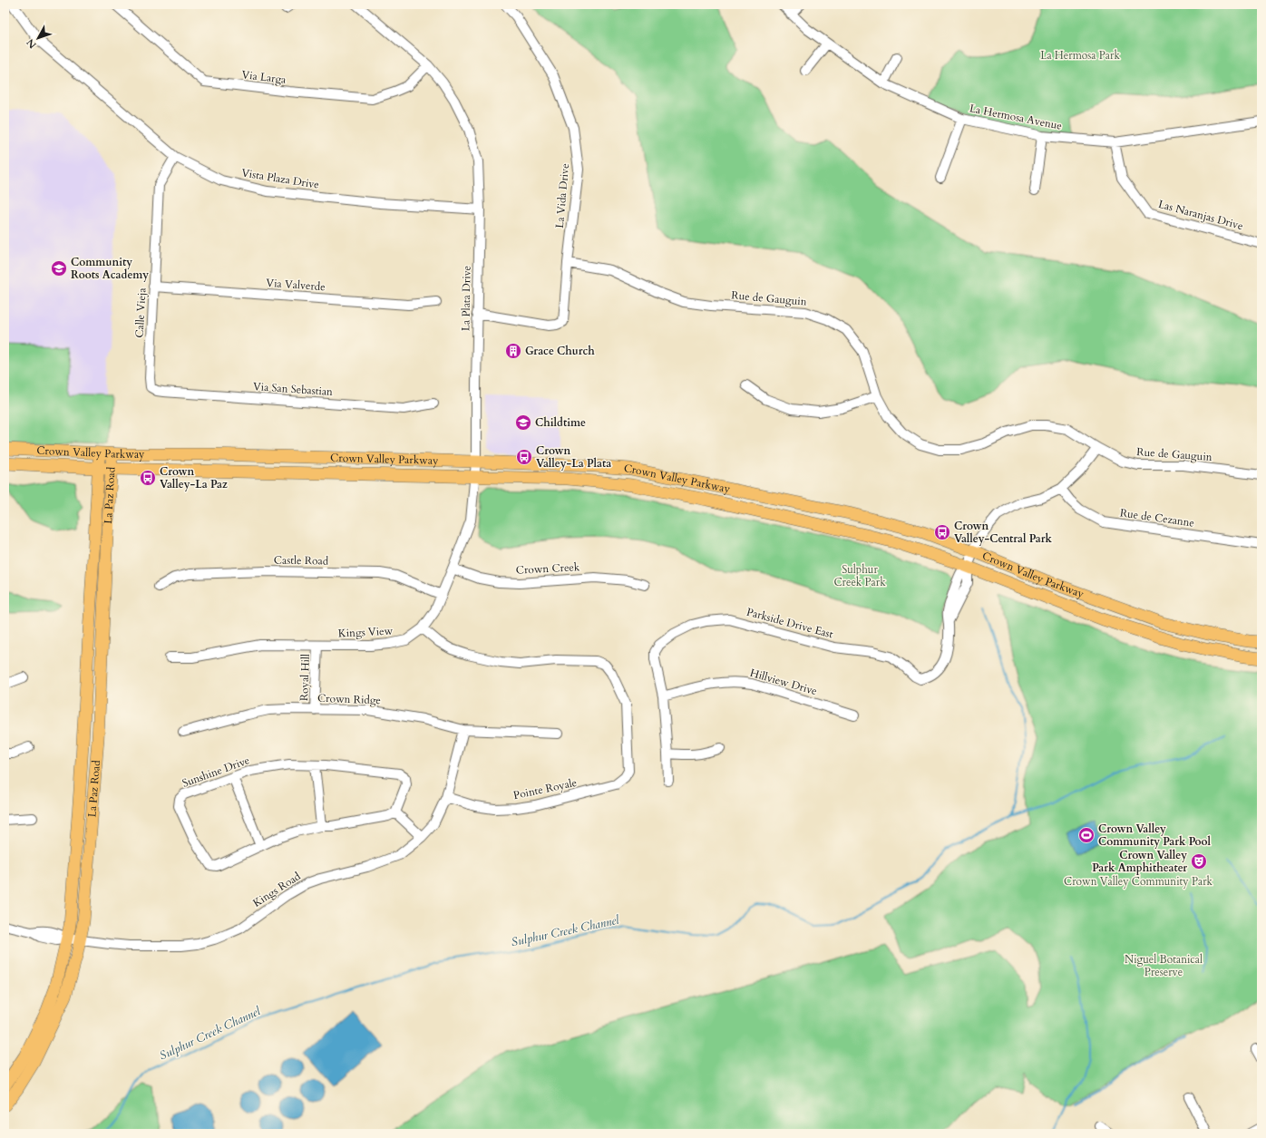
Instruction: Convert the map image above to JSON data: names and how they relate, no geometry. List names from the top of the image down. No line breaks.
{"streets":{"main road":["Crown Valley Parkway","La Paz Road"],"street":["Via Larga","La Hermosa Avenue","Vista Plaza Drive","La Vida Drive","Las Naranjas Drive","Via Valverde","La Plata Drive","Rue de Gauguin","Calle Vieja","Via San Sebastian","Rue de Cezanne","Castle Road","Crown Creek","Parkside Drive East","Kings View","Royal Hill","Hillview Drive","Crown Ridge","Sunshine Drive","Pointe Royale","Kings Road"]},"crossings":[["Via Larga","La Plata Drive"],["La Hermosa Avenue","Las Naranjas Drive"],["Vista Plaza Drive","La Plata Drive"],["Vista Plaza Drive","Calle Vieja"],["La Vida Drive","La Plata Drive"],["La Vida Drive","Rue de Gauguin"],["Via Valverde","Calle Vieja"],["La Plata Drive","Crown Valley Parkway"],["La Plata Drive","Castle Road"],["La Plata Drive","Crown Creek"],["La Plata Drive","Kings View"],["La Plata Drive","Pointe Royale"],["Calle Vieja","Via San Sebastian"],["Crown Valley Parkway","La Paz Road"],["Crown Valley Parkway","Parkside Drive East"],["La Paz Road","Kings Road"],["Parkside Drive East","Hillview Drive"],["Kings View","Royal Hill"],["Kings View","Pointe Royale"],["Royal Hill","Crown Ridge"],["Crown Ridge","Kings Road"],["Pointe Royale","Kings Road"]],"water":["Sulphur Creek Channel"],"parks":["La Hermosa Park","Sulphur Creek Park","Crown Valley Community Park","Niguel Botanical Preserve"],"places":{"school or university":["Community Roots Academy","Childtime"],"building":["Grace Church"],"bus stop":["Crown Valley-La Plata","Crown Valley-La Paz","Crown Valley-Central Park"],"sports":["Crown Valley Community Park Pool"],"theatre":["Crown Valley Park Amphitheater"]},"north":"bottom left"}
